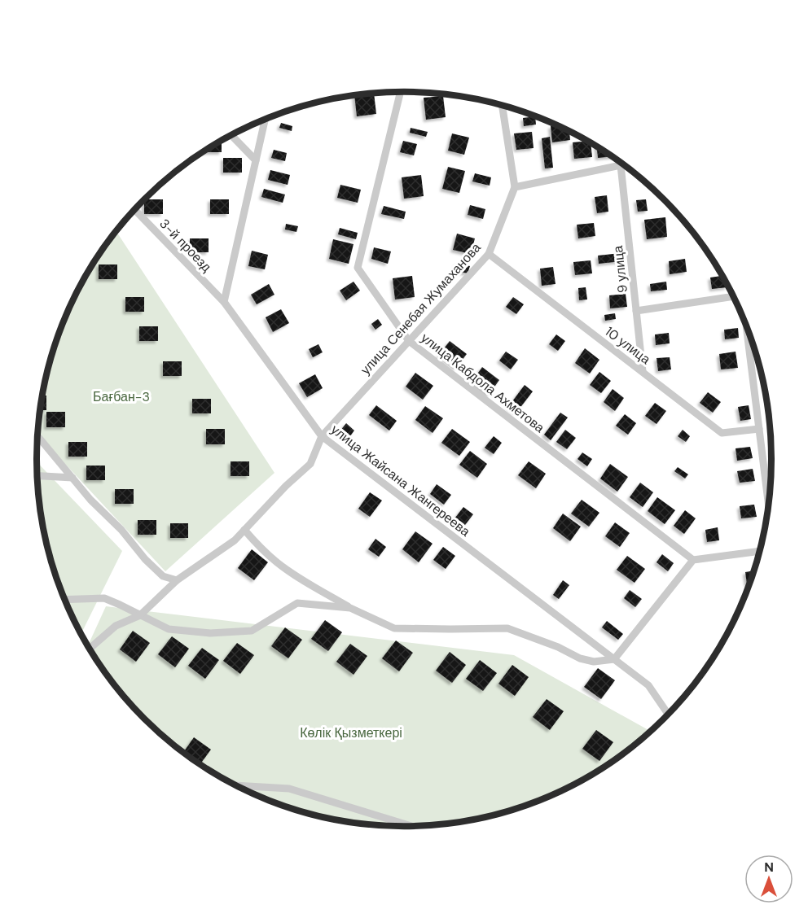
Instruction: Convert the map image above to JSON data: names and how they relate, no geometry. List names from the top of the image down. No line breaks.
{"streets":{"street":["3-й проезд","9 улица","улица Сенебая Жумаханова","10 улица","улица Кабдола Ахметова","улица Жайсана Жангереева"]},"crossings":[["3-й проезд","улица Жайсана Жангереева"],["9 улица","10 улица"],["улица Сенебая Жумаханова","10 улица"],["улица Сенебая Жумаханова","улица Кабдола Ахметова"],["улица Сенебая Жумаханова","улица Жайсана Жангереева"]],"parks":["Бағбан-3","Көлік Қызметкері"],"north":"top"}
